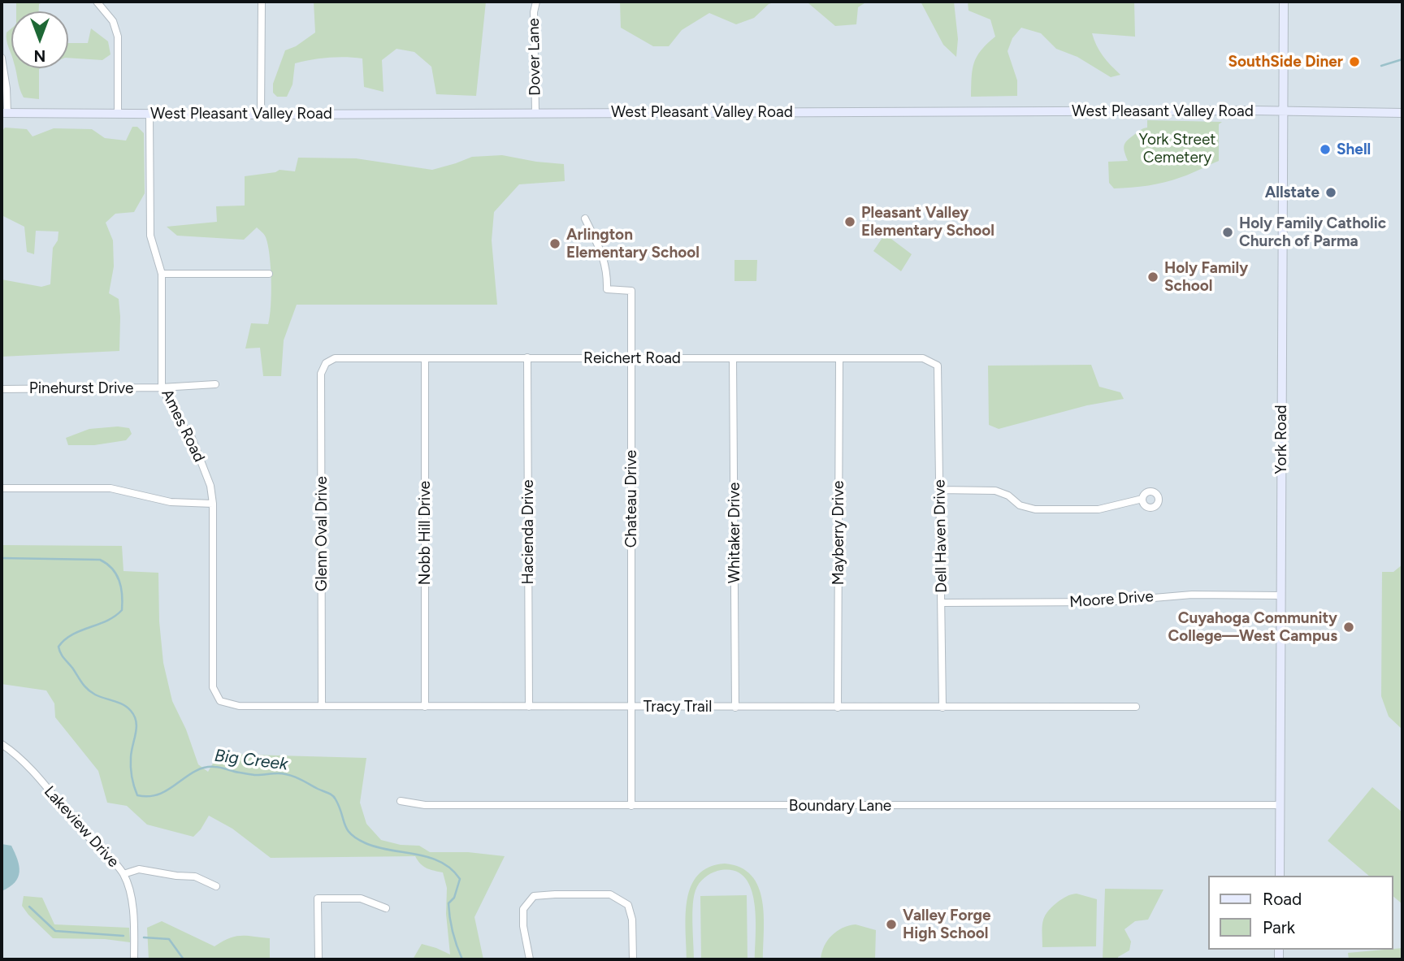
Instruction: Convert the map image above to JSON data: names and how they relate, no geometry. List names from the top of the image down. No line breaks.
{"streets":{"main road":["West Pleasant Valley Road","York Road"],"street":["Dover Lane","Reichert Road","Pinehurst Drive","Ames Road","Chateau Drive","Hacienda Drive","Nobb Hill Drive","Whitaker Drive","Mayberry Drive","Glenn Oval Drive","Dell Haven Drive","Moore Drive","Tracy Trail","Boundary Lane","Lakeview Drive"]},"crossings":[["Dover Lane","West Pleasant Valley Road"],["West Pleasant Valley Road","Ames Road"],["West Pleasant Valley Road","York Road"],["Reichert Road","Chateau Drive"],["Reichert Road","Hacienda Drive"],["Reichert Road","Nobb Hill Drive"],["Reichert Road","Whitaker Drive"],["Reichert Road","Mayberry Drive"],["Reichert Road","Glenn Oval Drive"],["Reichert Road","Dell Haven Drive"],["Pinehurst Drive","Ames Road"],["Ames Road","Tracy Trail"],["York Road","Moore Drive"],["York Road","Boundary Lane"],["Chateau Drive","Tracy Trail"],["Chateau Drive","Boundary Lane"],["Hacienda Drive","Tracy Trail"],["Nobb Hill Drive","Tracy Trail"],["Whitaker Drive","Tracy Trail"],["Mayberry Drive","Tracy Trail"],["Glenn Oval Drive","Tracy Trail"],["Dell Haven Drive","Moore Drive"],["Dell Haven Drive","Tracy Trail"]],"water":["Big Creek"],"parks":["York Street Cemetery"],"places":["SouthSide Diner","Shell","Allstate","Pleasant Valley Elementary School","Holy Family Catholic Church of Parma","Arlington Elementary School","Holy Family School","Cuyahoga Community College—West Campus","Valley Forge High School"],"legend":["Road","Park"],"north":"bottom"}
